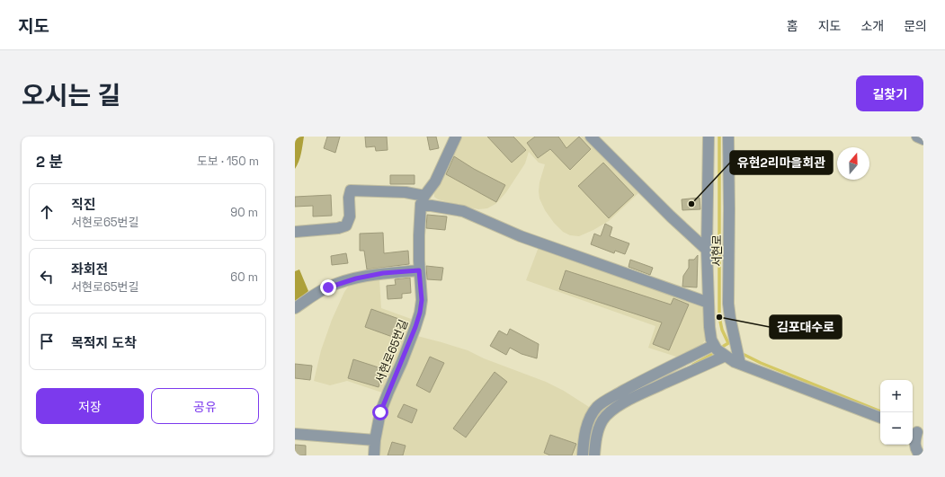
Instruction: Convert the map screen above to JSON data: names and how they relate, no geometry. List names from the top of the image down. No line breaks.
{"streets":{"street":["서현로","서현로65번길"]},"places":["유현2리마을회관","김포대수로"],"north":"top","page":{"header":"지도","nav":["홈","지도","소개","문의"],"title":"오시는 길","buttons":["길찾기",["저장","공유"]],"heading":["2 분","도보 · 150 m"],"list":[["직진","서현로65번길","90 m"],["좌회전","서현로65번길","60 m"],"목적지 도착"],"map_buttons":["+","−"]}}
